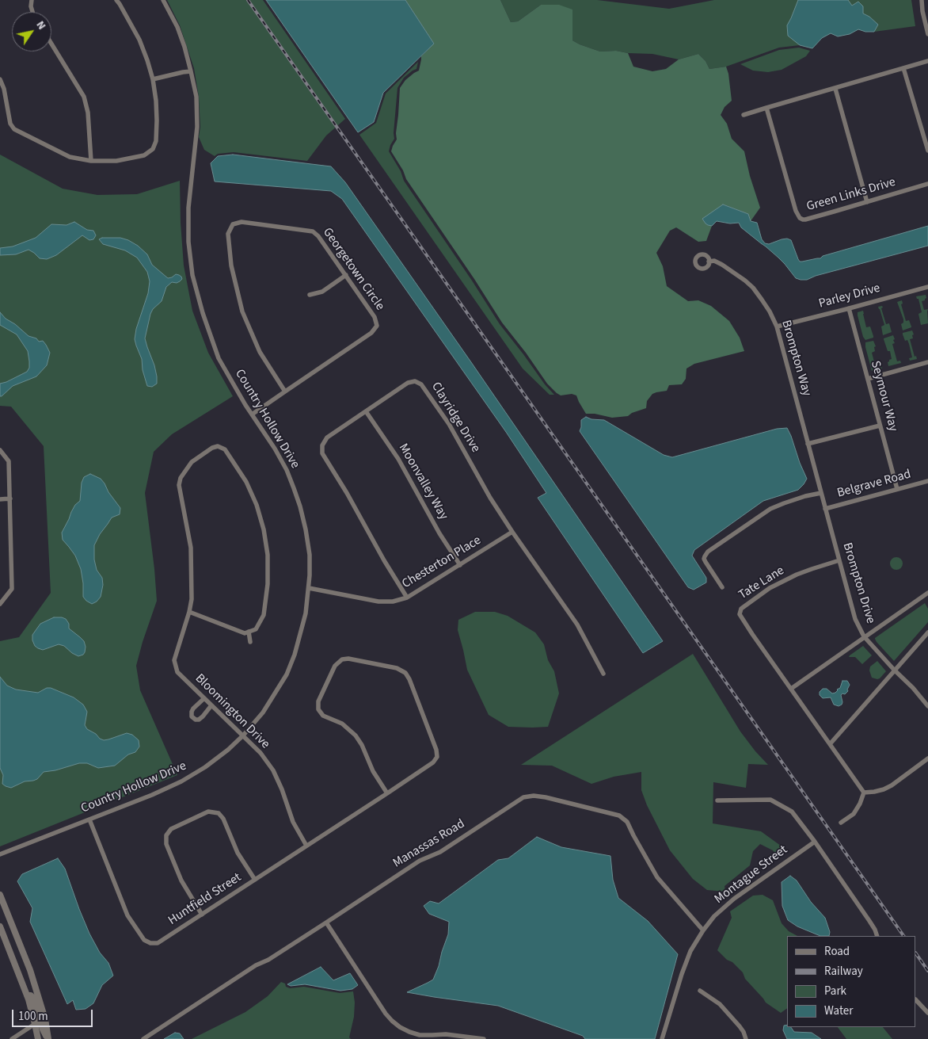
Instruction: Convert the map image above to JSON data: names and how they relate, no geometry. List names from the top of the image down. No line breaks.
{"streets":{"street":["Green Links Drive","Georgetown Circle","Parley Drive","Brompton Way","Seymour Way","Clayridge Drive","Country Hollow Drive","Moonvalley Way","Belgrave Road","Chesterton Place","Tate Lane","Brompton Drive","Bloomington Drive","Manassas Road","Montague Street","Huntfield Street"]},"crossings":[["Georgetown Circle","Country Hollow Drive"],["Parley Drive","Brompton Way"],["Parley Drive","Seymour Way"],["Brompton Way","Brompton Drive"],["Seymour Way","Belgrave Road"],["Clayridge Drive","Moonvalley Way"],["Clayridge Drive","Chesterton Place"],["Country Hollow Drive","Chesterton Place"],["Country Hollow Drive","Bloomington Drive"],["Country Hollow Drive","Huntfield Street"],["Moonvalley Way","Chesterton Place"],["Belgrave Road","Brompton Drive"],["Tate Lane","Brompton Drive"],["Bloomington Drive","Huntfield Street"],["Manassas Road","Montague Street"]],"legend":["Road","Railway","Park","Water"],"scale_bar":"100 m","north":"top right"}
